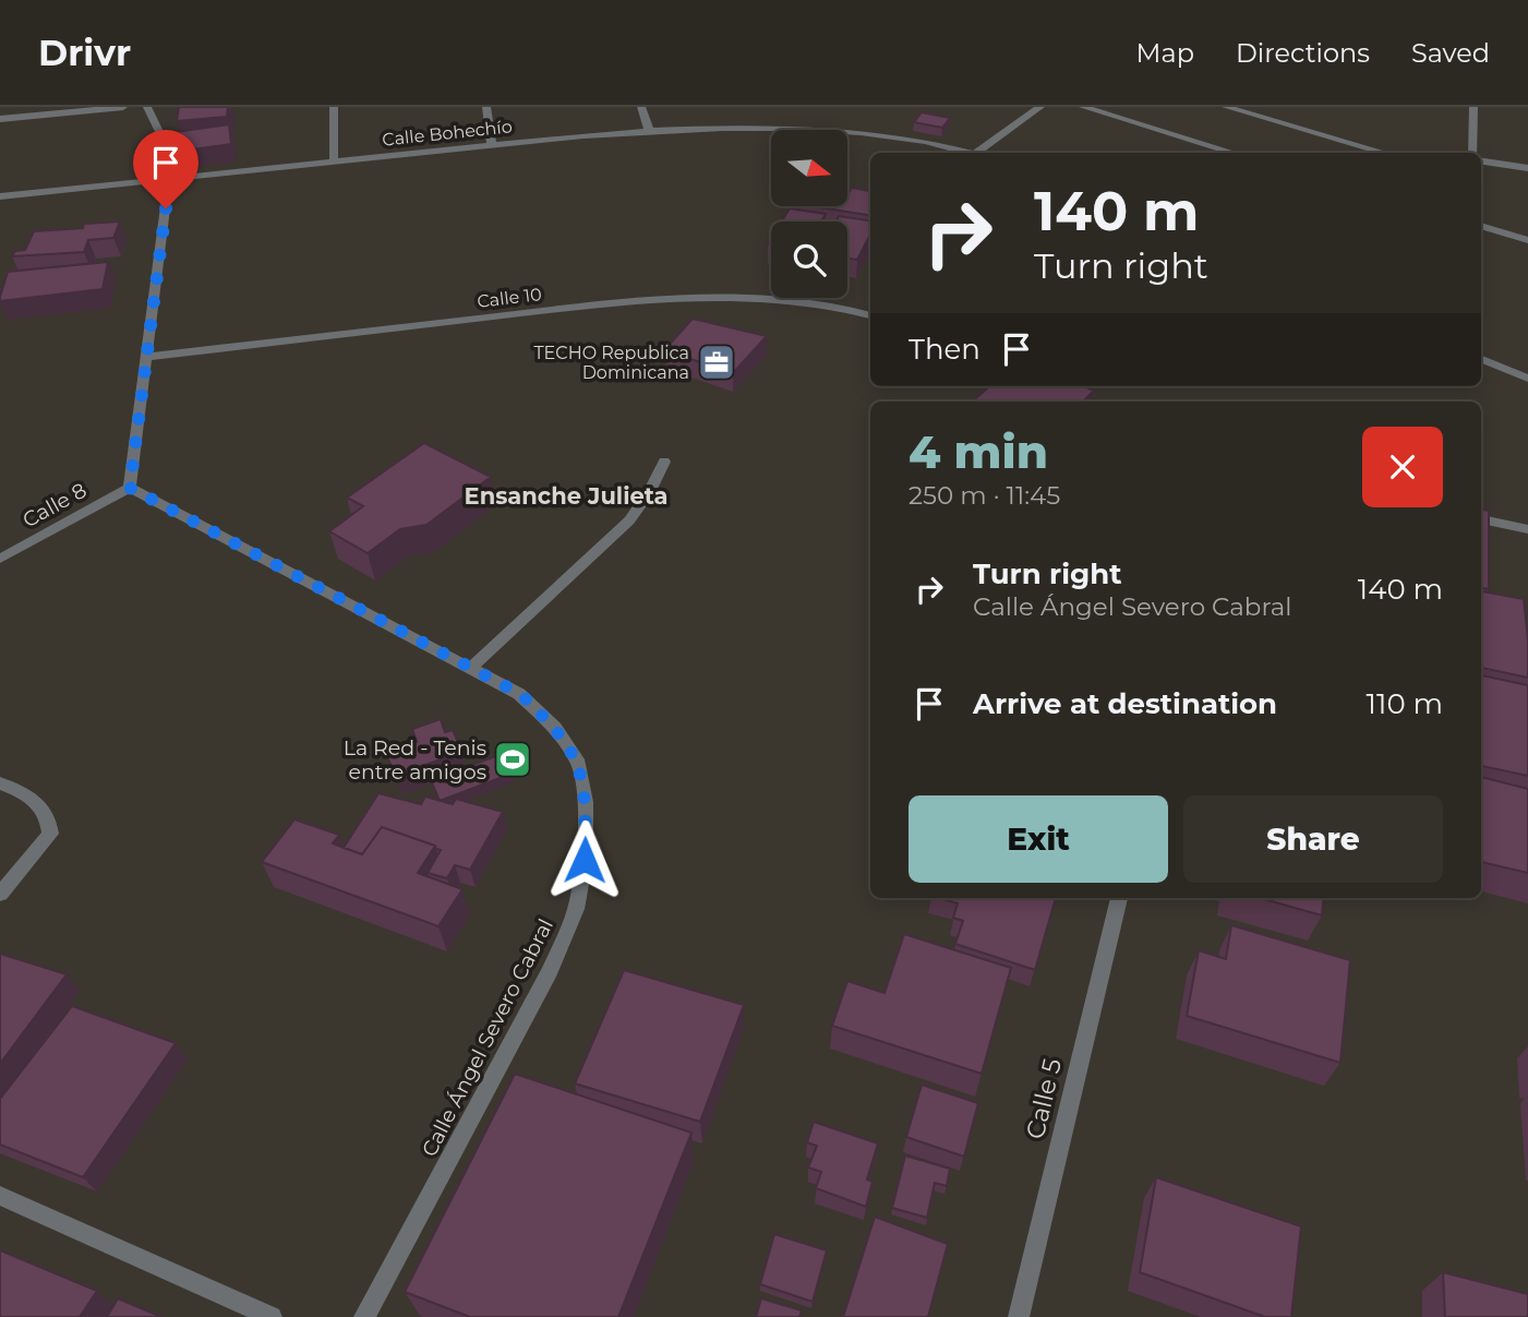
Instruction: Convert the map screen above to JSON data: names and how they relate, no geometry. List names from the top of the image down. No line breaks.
{"streets":{"street":["Calle Bohechío","Calle 10","Calle 8","Calle Ángel Severo Cabral","Calle 5"]},"crossings":[["Calle 8","Calle Ángel Severo Cabral"]],"districts":["Ensanche Julieta"],"places":{"office":["TECHO Republica Dominicana"],"sports":["La Red - Tenis entre amigos"]},"north":"right","page":{"header":"Drivr","nav":["Map","Directions","Saved"],"turn":["140 m","Turn right"],"then":"Then","heading":["4 min","250 m · 11:45"],"list":[{"name":"Turn right","note":"Calle Ángel Severo Cabral","value":"140 m"},{"name":"Arrive at destination","value":"110 m"}],"buttons":["Exit","Share"]}}
